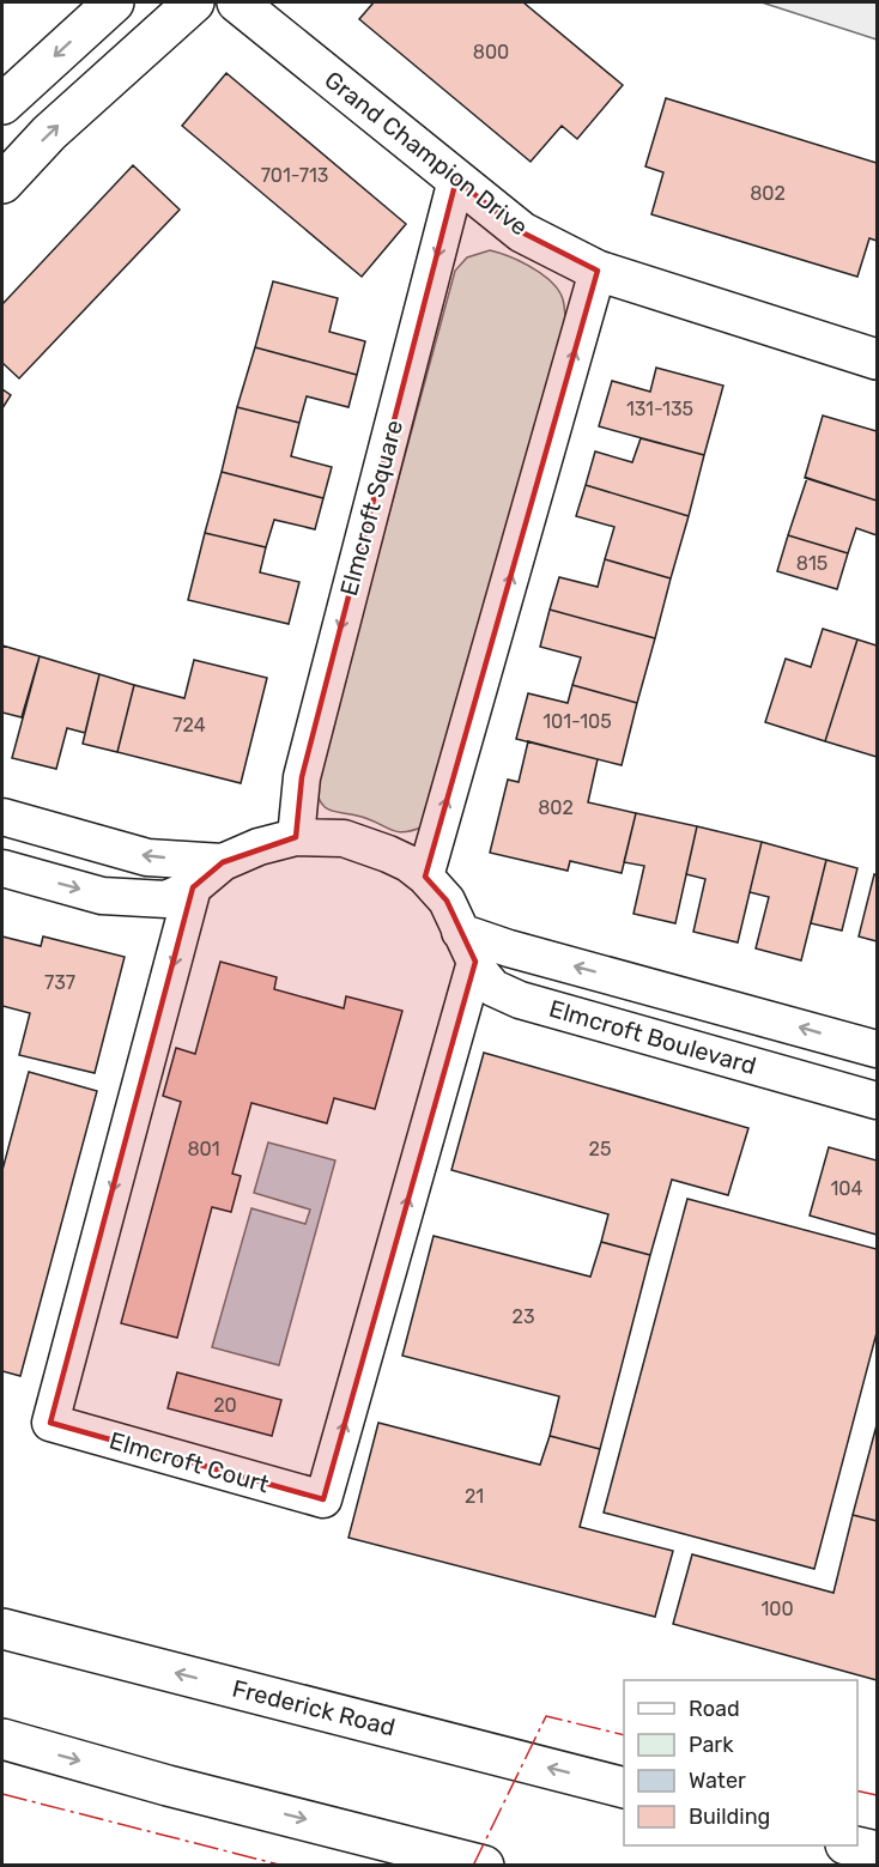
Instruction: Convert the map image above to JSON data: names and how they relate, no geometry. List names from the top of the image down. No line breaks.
{"streets":{"main road":["Grand Champion Drive","Frederick Road"],"street":["Elmcroft Square","Elmcroft Boulevard","Elmcroft Court"]},"crossings":[["Grand Champion Drive","Elmcroft Square"],["Elmcroft Square","Elmcroft Boulevard"],["Elmcroft Boulevard","Elmcroft Court"]],"house_numbers":["800","701-713","802","131-135","815","101-105","724","802","737","801","25","104","23","20","21","100"],"legend":["Road","Park","Water","Building"]}
